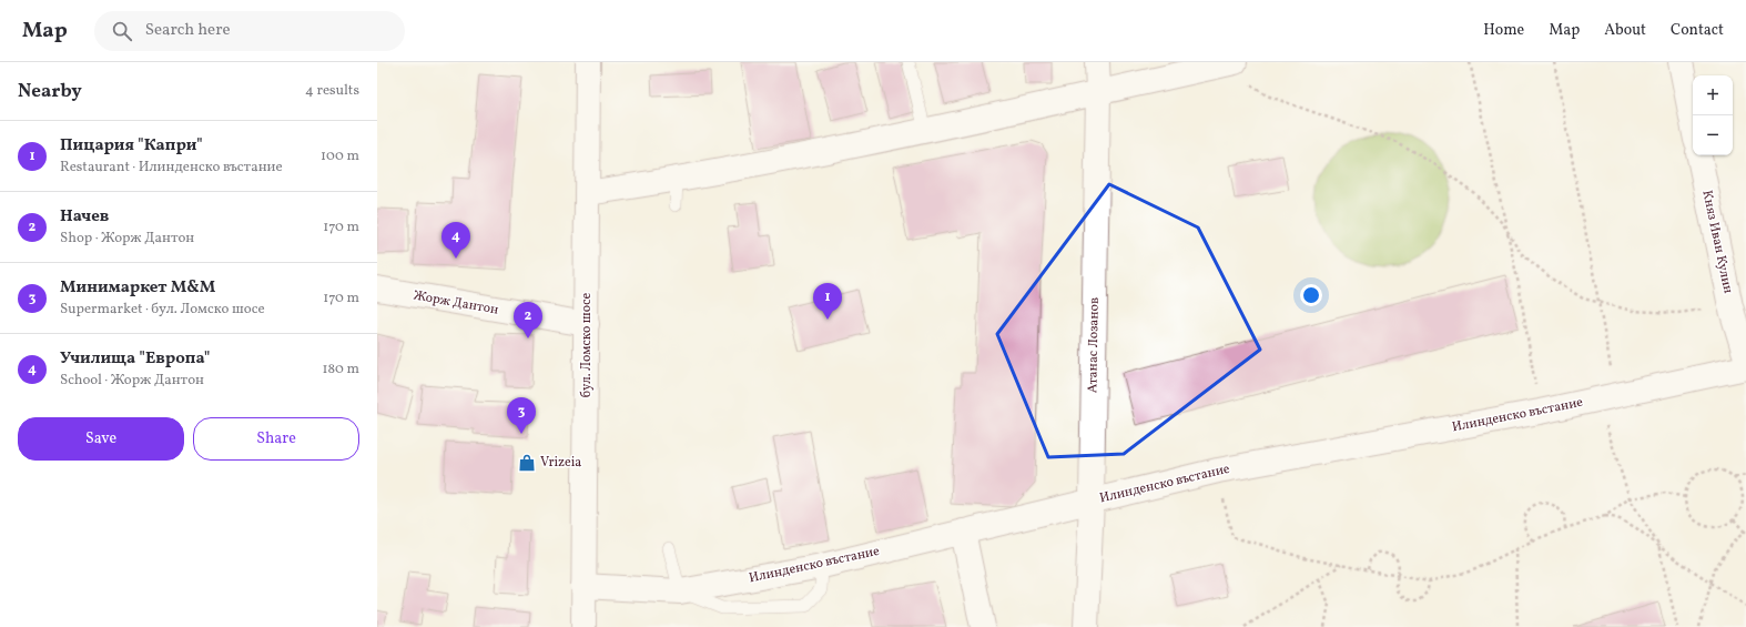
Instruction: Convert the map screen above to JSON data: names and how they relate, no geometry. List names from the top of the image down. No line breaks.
{"streets":{"street":["Княз Иван Кулин","Жорж Дантон","бул. Ломско шосе","Атанас Лозанов","Илинденско въстание"]},"crossings":[["Жорж Дантон","бул. Ломско шосе"],["бул. Ломско шосе","Илинденско въстание"],["Атанас Лозанов","Илинденско въстание"]],"places":{"shop":["Vrizeia"]},"page":{"header":"Map","search":"Search here","nav":["Home","Map","About","Contact"],"heading":["Nearby","4 results"],"map_buttons":["+","−"],"list":[{"mark":"1","name":"Пицария \"Капри\"","note":"Restaurant · Илинденско въстание","value":"100 m"},{"mark":"2","name":"Начев","note":"Shop · Жорж Дантон","value":"170 m"},{"mark":"3","name":"Минимаркет М&М","note":"Supermarket · бул. Ломско шосе","value":"170 m"},{"mark":"4","name":"Училища \"Европа\"","note":"School · Жорж Дантон","value":"180 m"}],"pins":["4","1","2","3"],"buttons":["Save","Share"]}}
